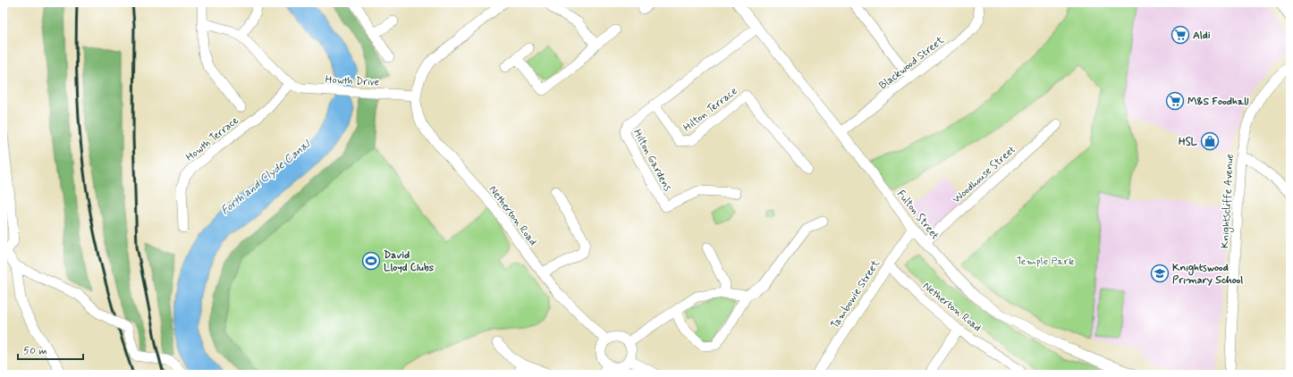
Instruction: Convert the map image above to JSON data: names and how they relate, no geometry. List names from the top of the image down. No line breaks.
{"streets":{"street":["Blackwood Street","Howth Drive","Hilton Terrace","Howth Terrace","Hilton Gardens","Woodhouse Street","Knightscliffe Avenue","Fulton Street","Netherton Road","Tambowie Street"]},"crossings":[["Blackwood Street","Fulton Street"],["Howth Drive","Howth Terrace"],["Howth Drive","Netherton Road"],["Hilton Terrace","Hilton Gardens"],["Hilton Gardens","Fulton Street"],["Woodhouse Street","Fulton Street"],["Fulton Street","Tambowie Street"],["Netherton Road","Tambowie Street"]],"water":["Forth and Clyde Canal"],"parks":["Temple Park"],"places":{"supermarket":["Aldi","M&S Foodhall"],"shop":["HSL"],"sports":["David Lloyd Clubs"],"school or university":["Knightswood Primary School"]},"scale_bar":"50 m"}
